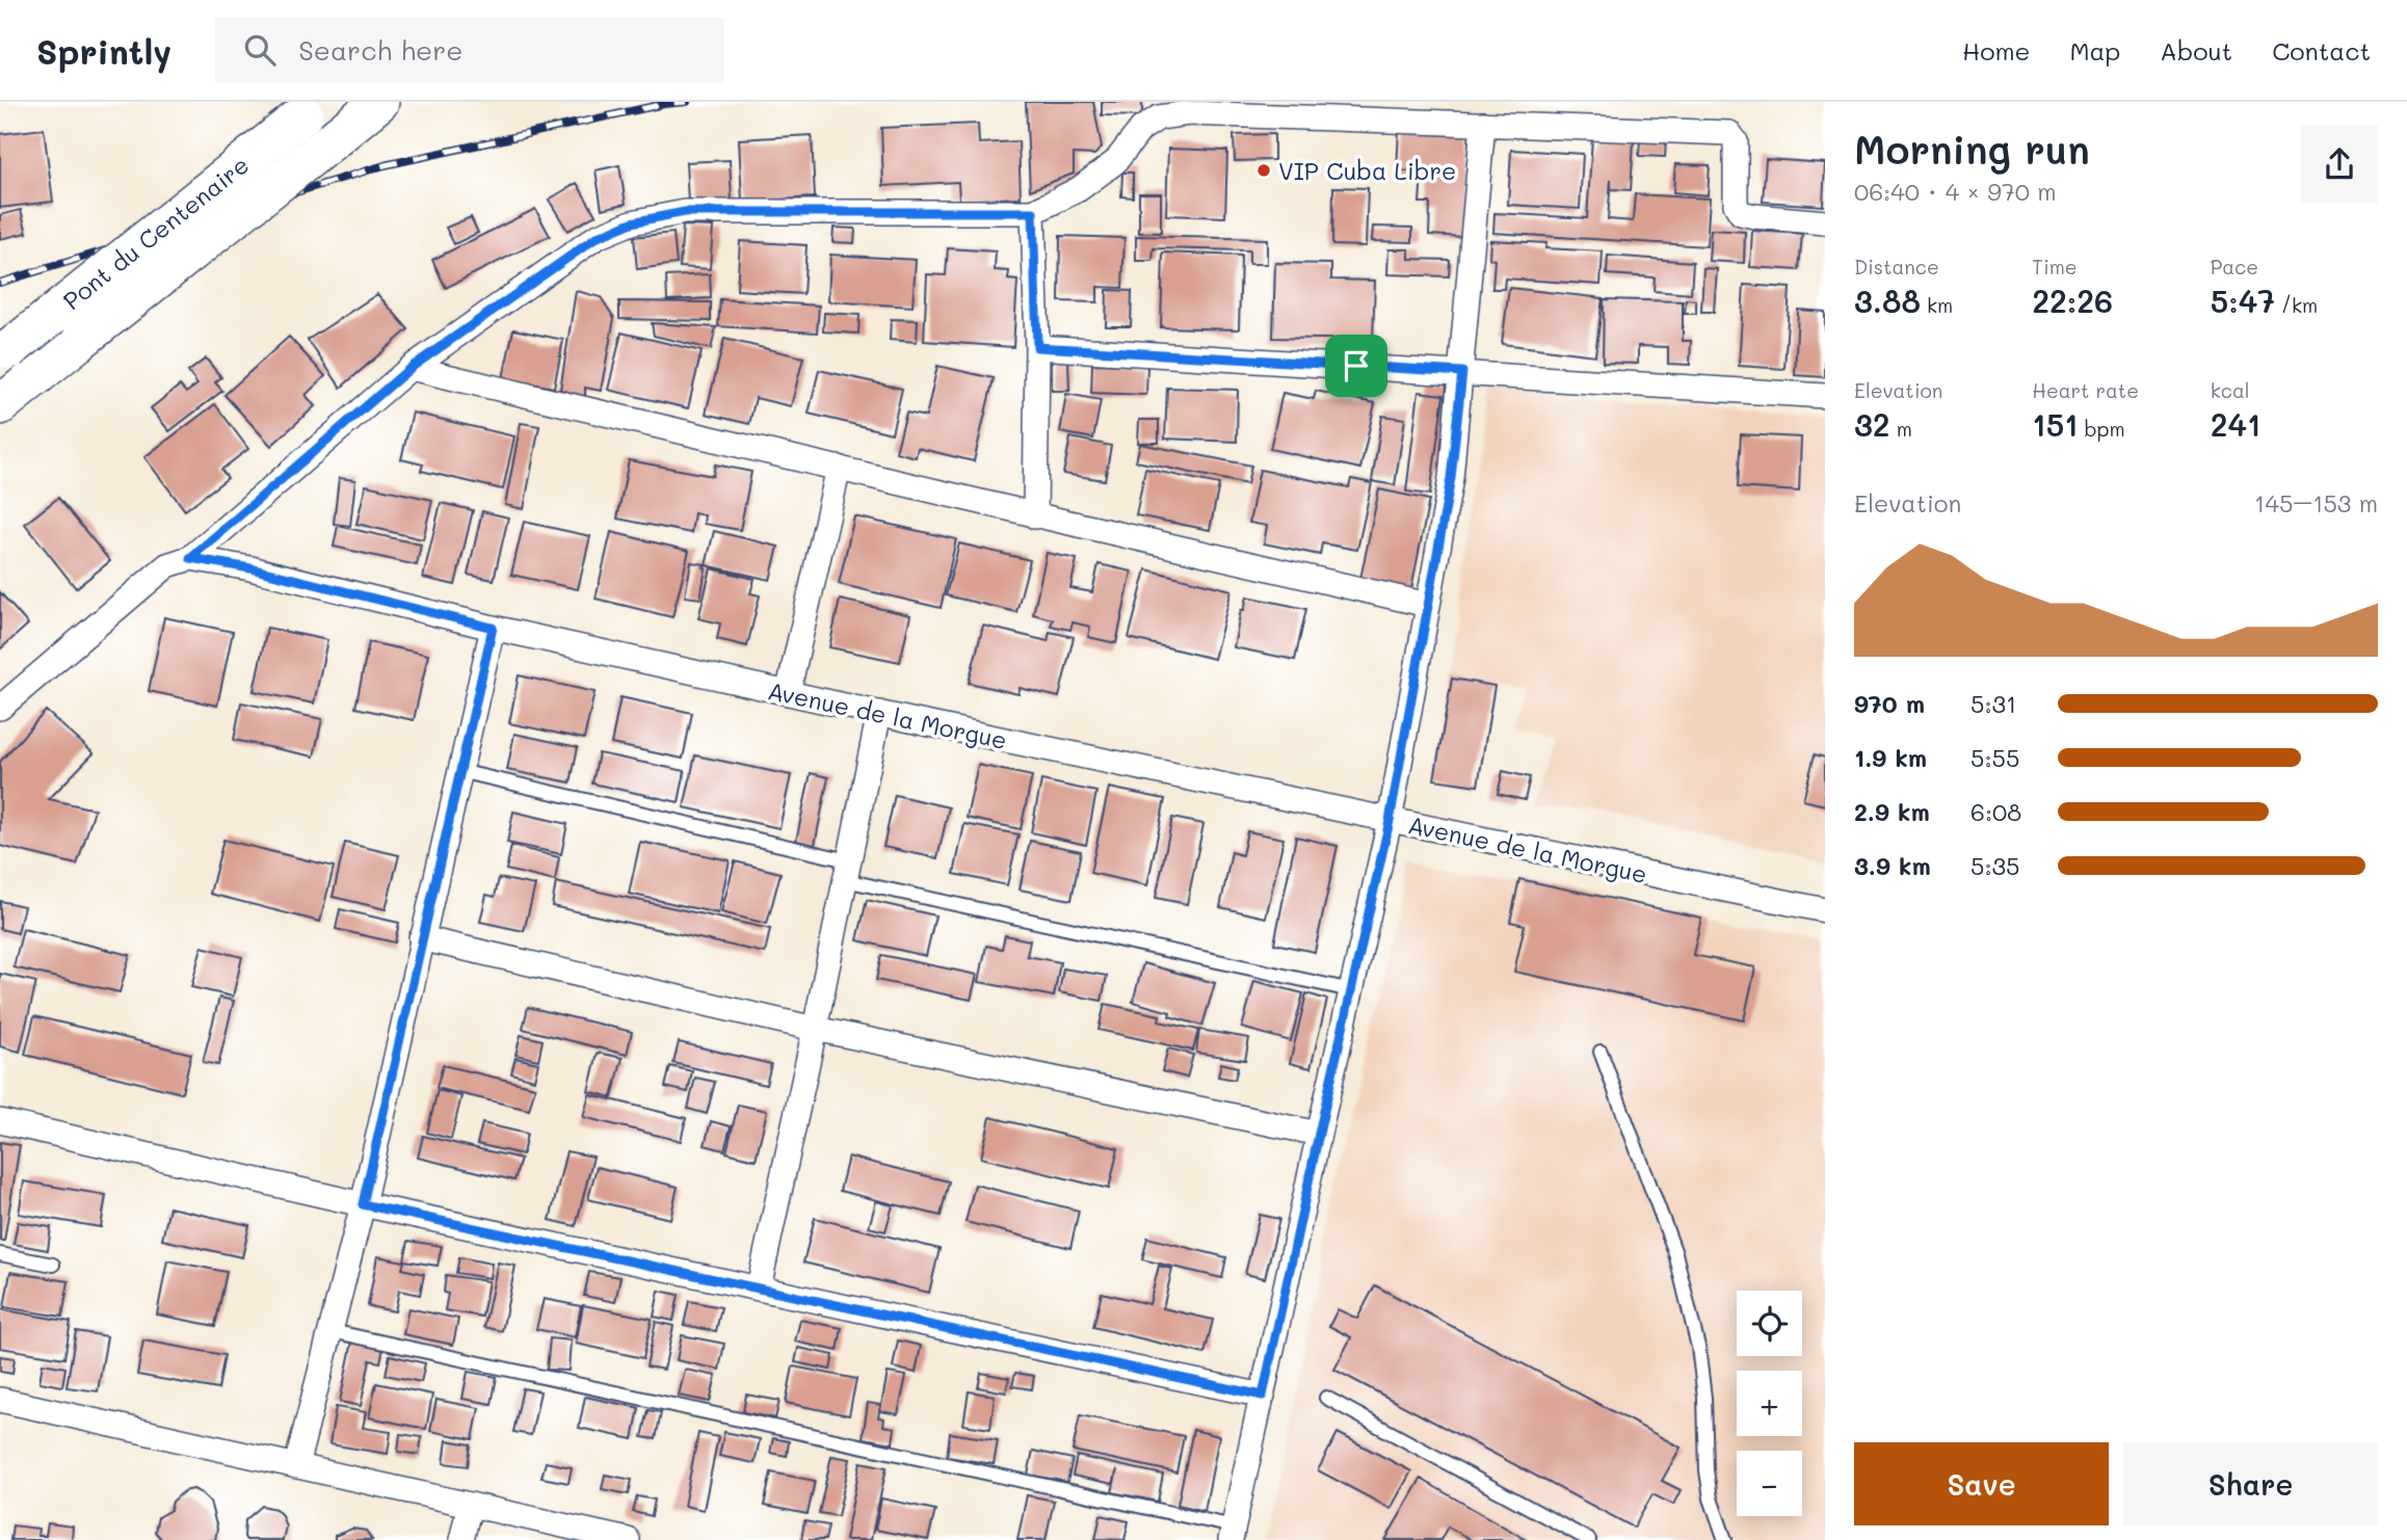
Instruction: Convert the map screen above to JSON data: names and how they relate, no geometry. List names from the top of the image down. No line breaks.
{"streets":{"main road":["Pont du Centenaire"],"street":["Avenue de la Morgue"]},"places":["VIP Cuba Libre"],"page":{"header":"Sprintly","search":"Search here","nav":["Home","Map","About","Contact"],"heading":["Morning run","06:40 · 4 × 970 m"],"stats":[["Distance","3.88 km"],["Time","22:26"],["Pace","5:47 /km"],["Elevation","32 m"],["Heart rate","151 bpm"],["kcal","241"]],"chart":["Elevation","145–153 m"],"list":[{"name":"970 m","note":"5:31"},{"name":"1.9 km","note":"5:55"},{"name":"2.9 km","note":"6:08"},{"name":"3.9 km","note":"5:35"}],"map_buttons":["+","−"],"buttons":["Save","Share"]}}
